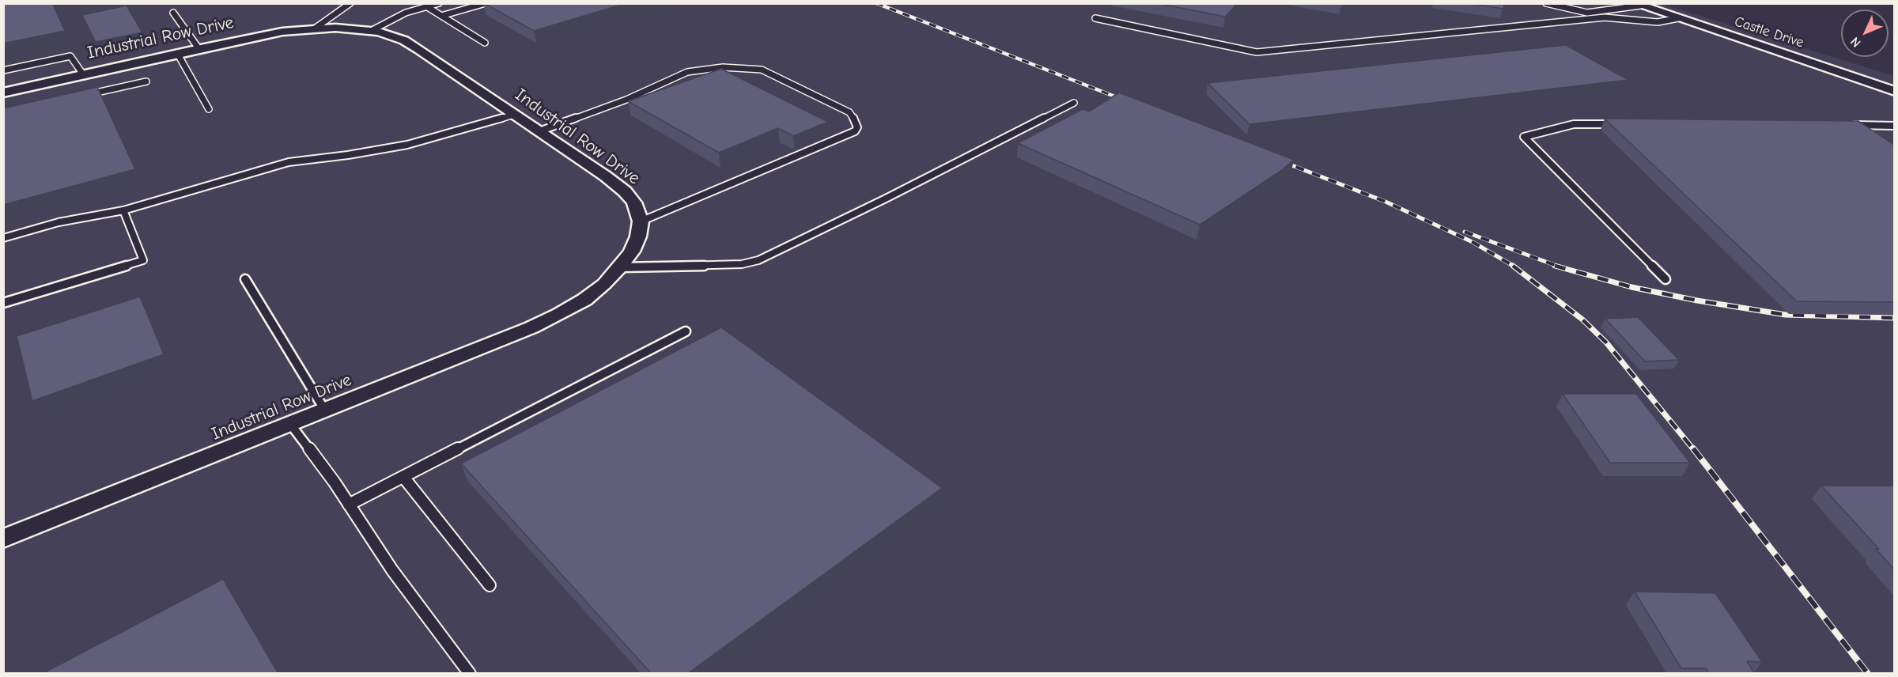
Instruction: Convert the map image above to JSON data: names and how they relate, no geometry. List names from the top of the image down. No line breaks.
{"streets":{"street":["Castle Drive","Industrial Row Drive"]},"north":"bottom left"}
